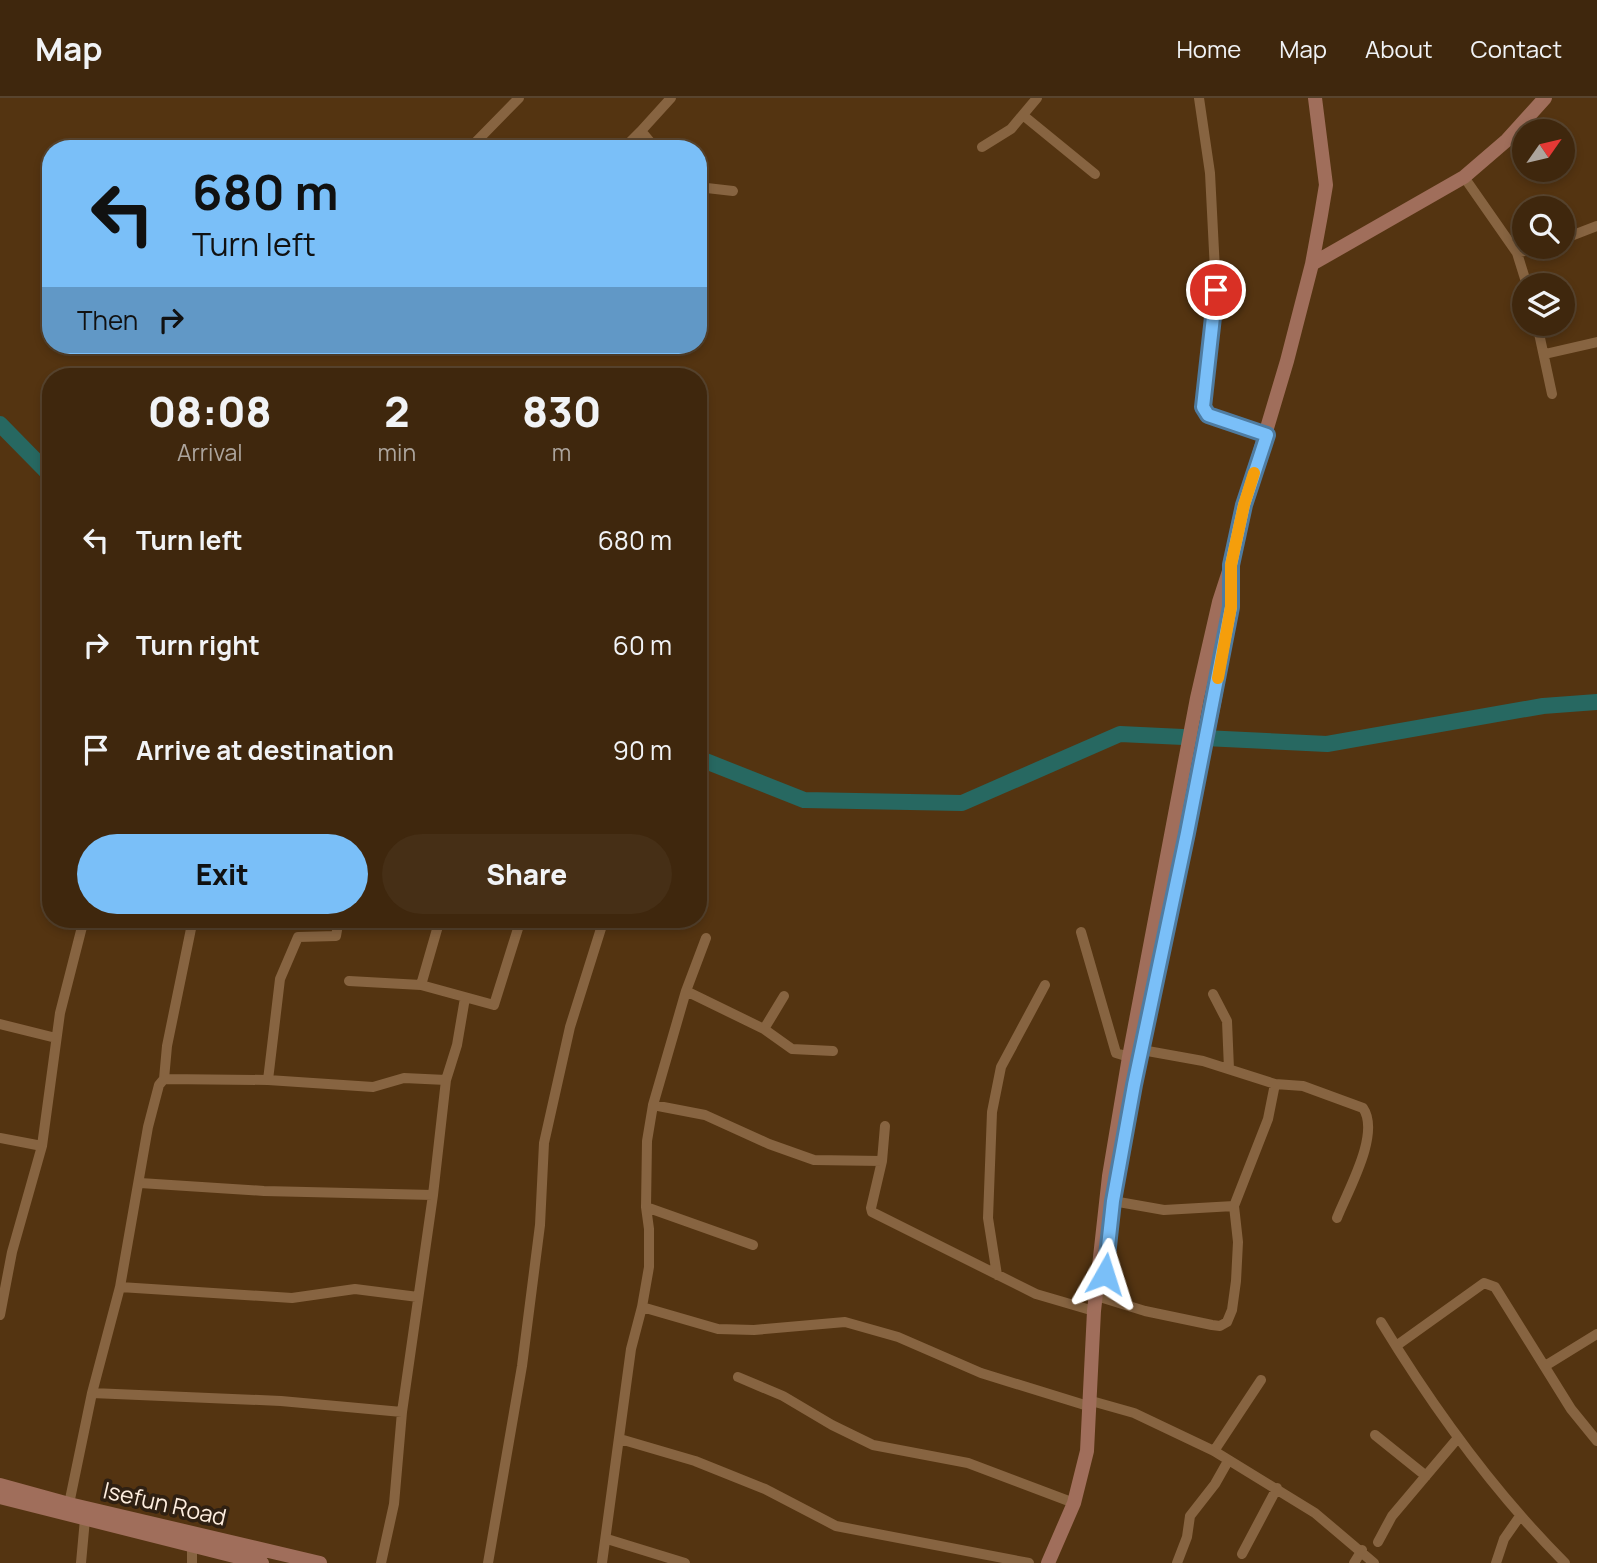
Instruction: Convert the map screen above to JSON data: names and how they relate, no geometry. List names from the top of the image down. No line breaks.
{"streets":{"street":["Isefun Road"]},"north":"top right","page":{"header":"Map","nav":["Home","Map","About","Contact"],"turn":["680 m","Turn left"],"then":"Then","eta":["08:08","Arrival","2","min","830","m"],"list":[{"name":"Turn left","value":"680 m"},{"name":"Turn right","value":"60 m"},{"name":"Arrive at destination","value":"90 m"}],"buttons":["Exit","Share"]}}
